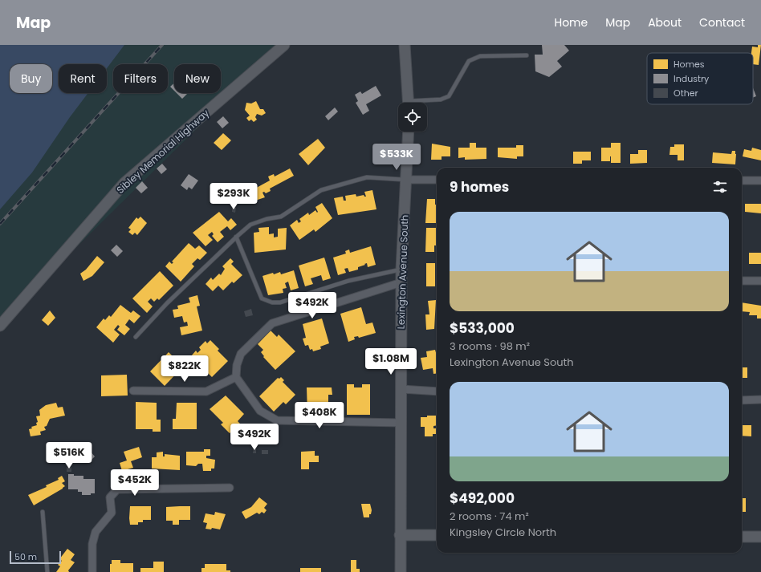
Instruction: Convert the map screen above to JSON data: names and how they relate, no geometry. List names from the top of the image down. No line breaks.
{"streets":{"street":["Sibley Memorial Highway","Lexington Avenue South"]},"legend":["Homes","Industry","Other"],"scale_bar":"50 m","page":{"header":"Map","nav":["Home","Map","About","Contact"],"chip":["Buy","Rent","Filters","New"],"price":["$533K","$293K","$492K","$1.08M","$822K","$408K","$492K","$516K","$452K"],"heading":"9 homes","list":[{"name":"$533,000","note":"3 rooms · 98 m² · Lexington Avenue South"},{"name":"$492,000","note":"2 rooms · 74 m² · Kingsley Circle North"}],"scale":"50 m"}}
